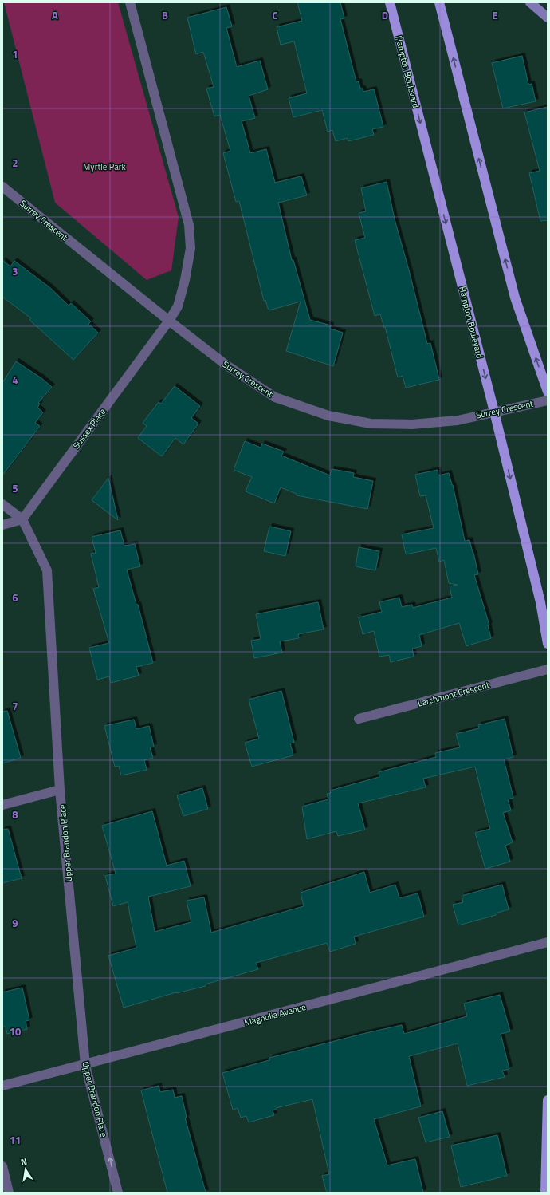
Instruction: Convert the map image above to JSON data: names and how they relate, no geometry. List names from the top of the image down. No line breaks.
{"streets":{"main road":["Hampton Boulevard"],"street":["Surrey Crescent","Sussex Place","Larchmont Crescent","Upper Brandon Place","Magnolia Avenue"]},"crossings":[["Hampton Boulevard","Surrey Crescent"],["Surrey Crescent","Sussex Place"],["Sussex Place","Upper Brandon Place"],["Upper Brandon Place","Magnolia Avenue"]],"parks":["Myrtle Park"],"north":"top","grid":{"columns":["A","B","C","D","E"],"rows":["1","2","3","4","5","6","7","8","9","10","11"]}}
